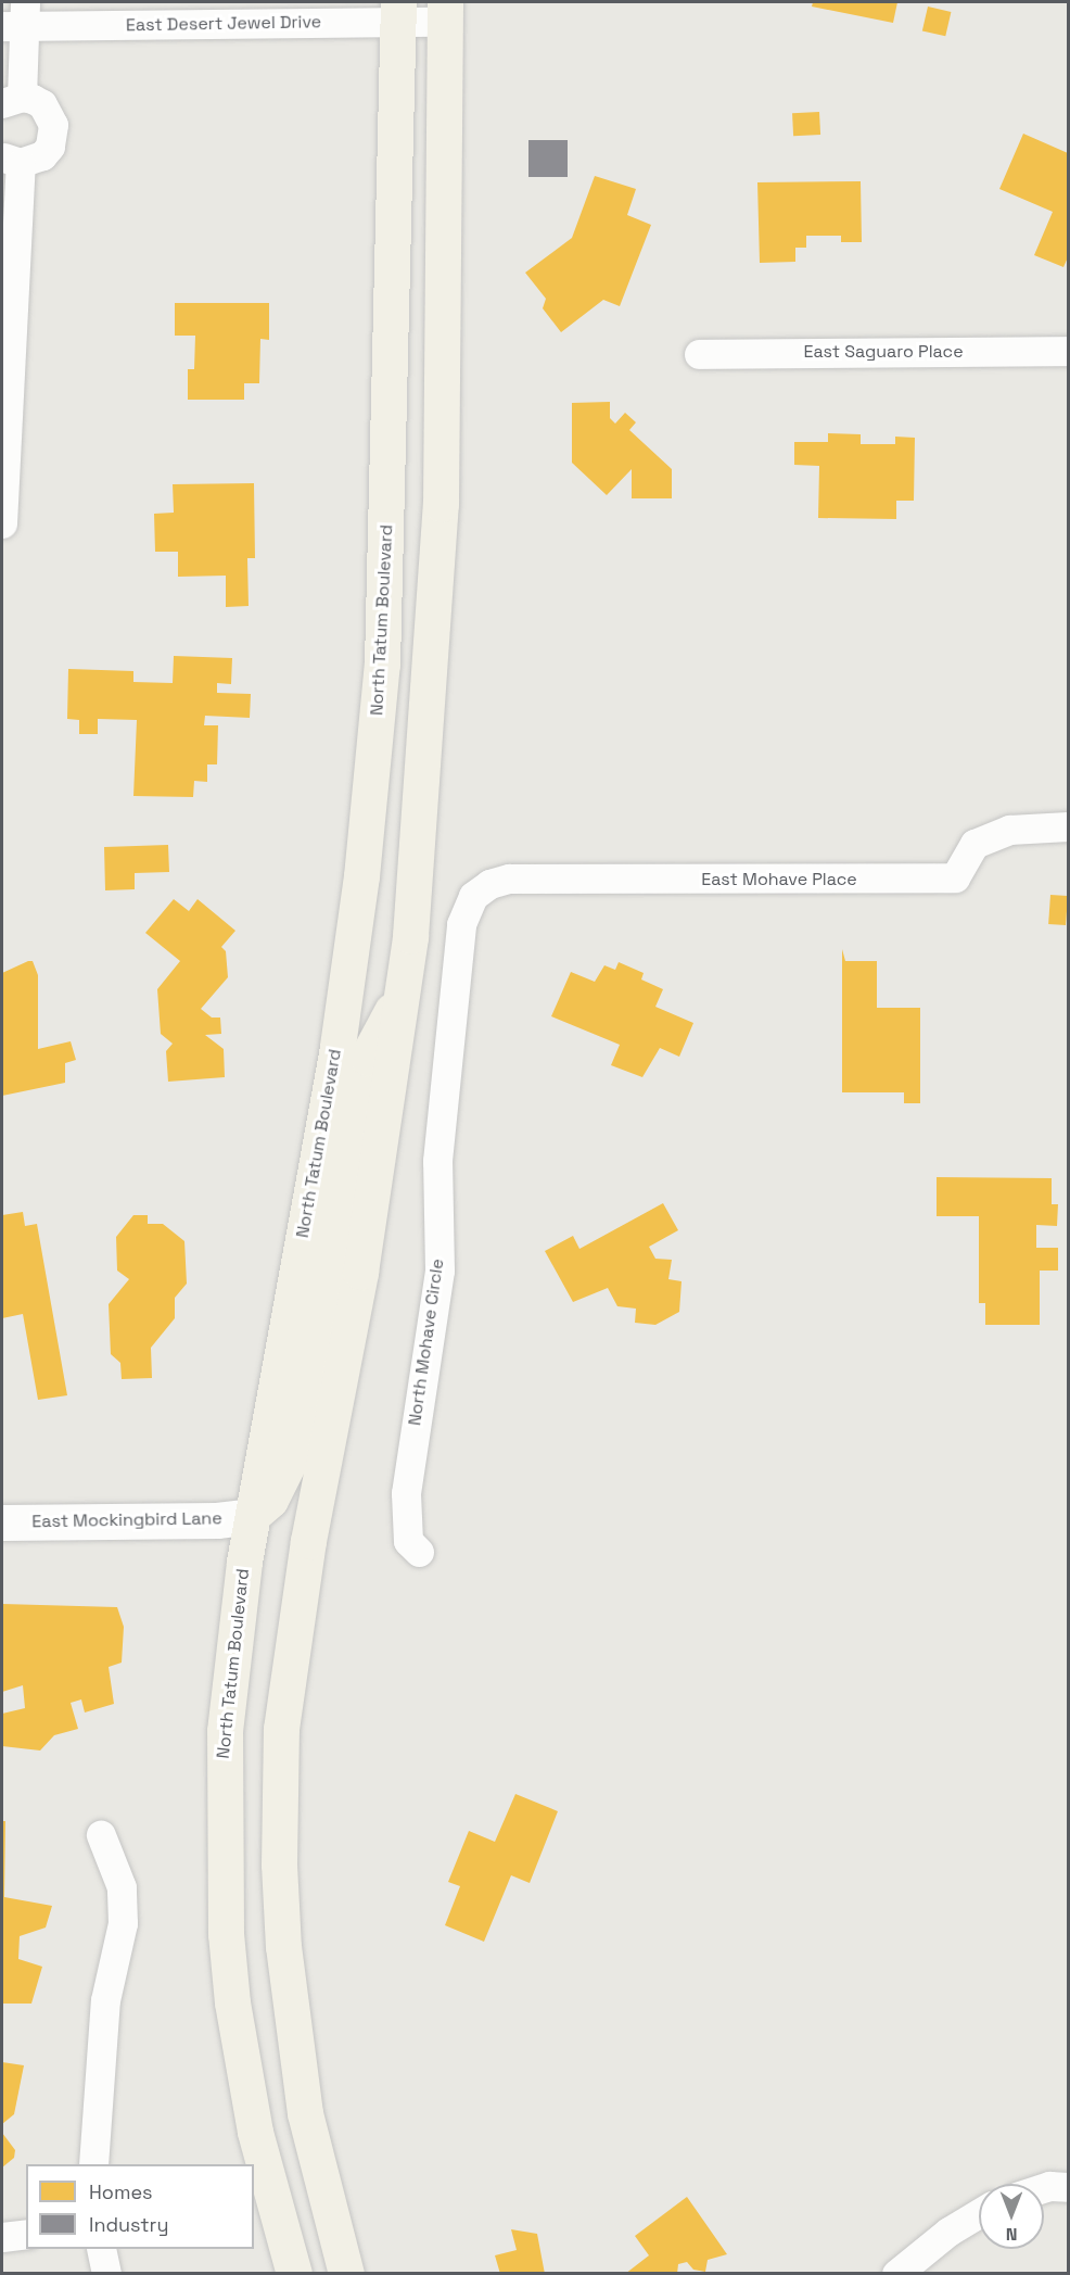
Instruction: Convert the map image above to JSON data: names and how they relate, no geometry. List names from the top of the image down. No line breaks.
{"streets":{"main road":["North Tatum Boulevard"],"street":["East Desert Jewel Drive","East Saguaro Place","East Mohave Place","North Mohave Circle","East Mockingbird Lane"]},"crossings":[["East Desert Jewel Drive","North Tatum Boulevard"],["North Tatum Boulevard","East Mockingbird Lane"],["East Mohave Place","North Mohave Circle"]],"legend":["Homes","Industry"],"north":"bottom"}
